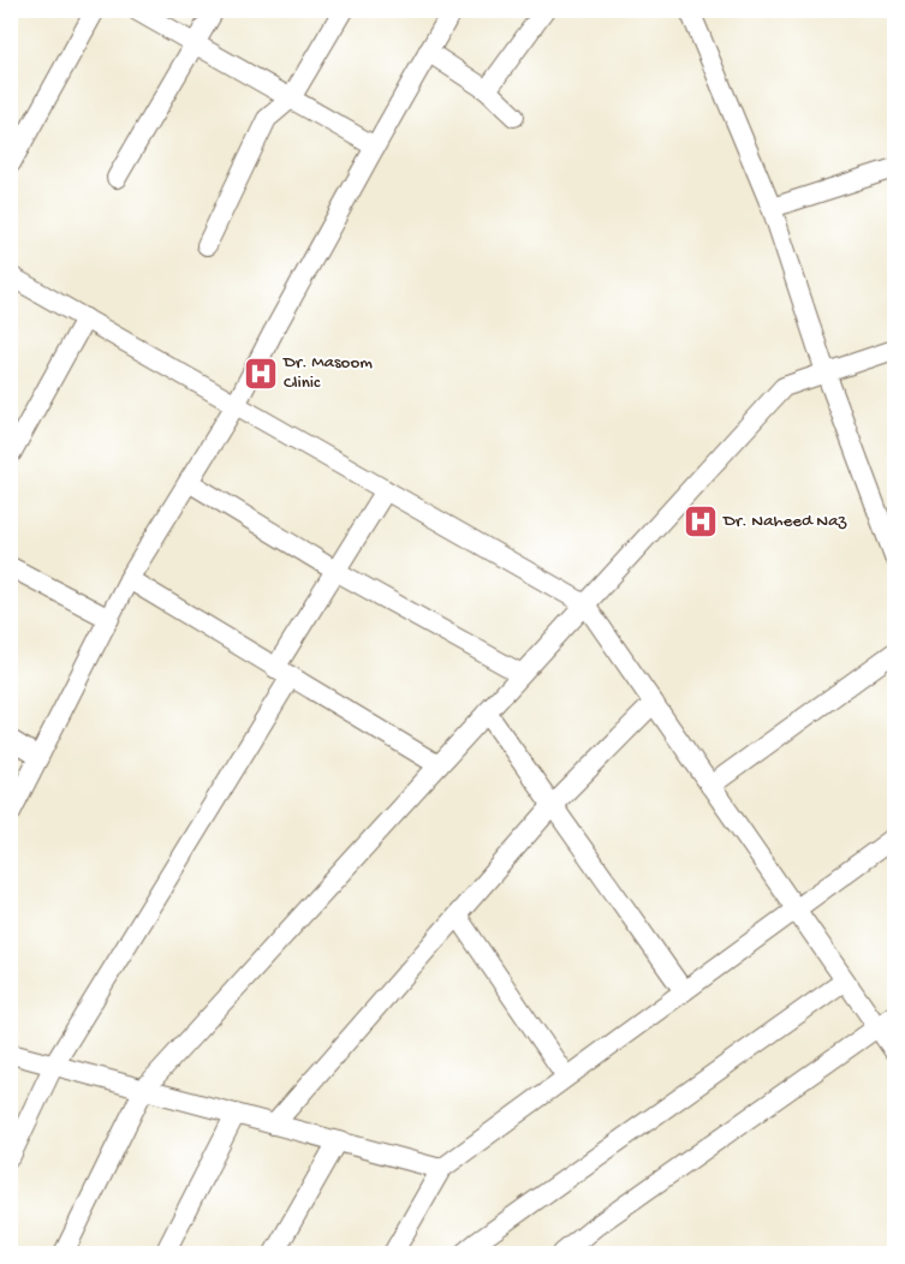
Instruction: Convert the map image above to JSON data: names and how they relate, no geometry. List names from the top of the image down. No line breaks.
{"places":{"hospital":["Dr. Masoom Clinic","Dr. Naheed Naz"]}}
